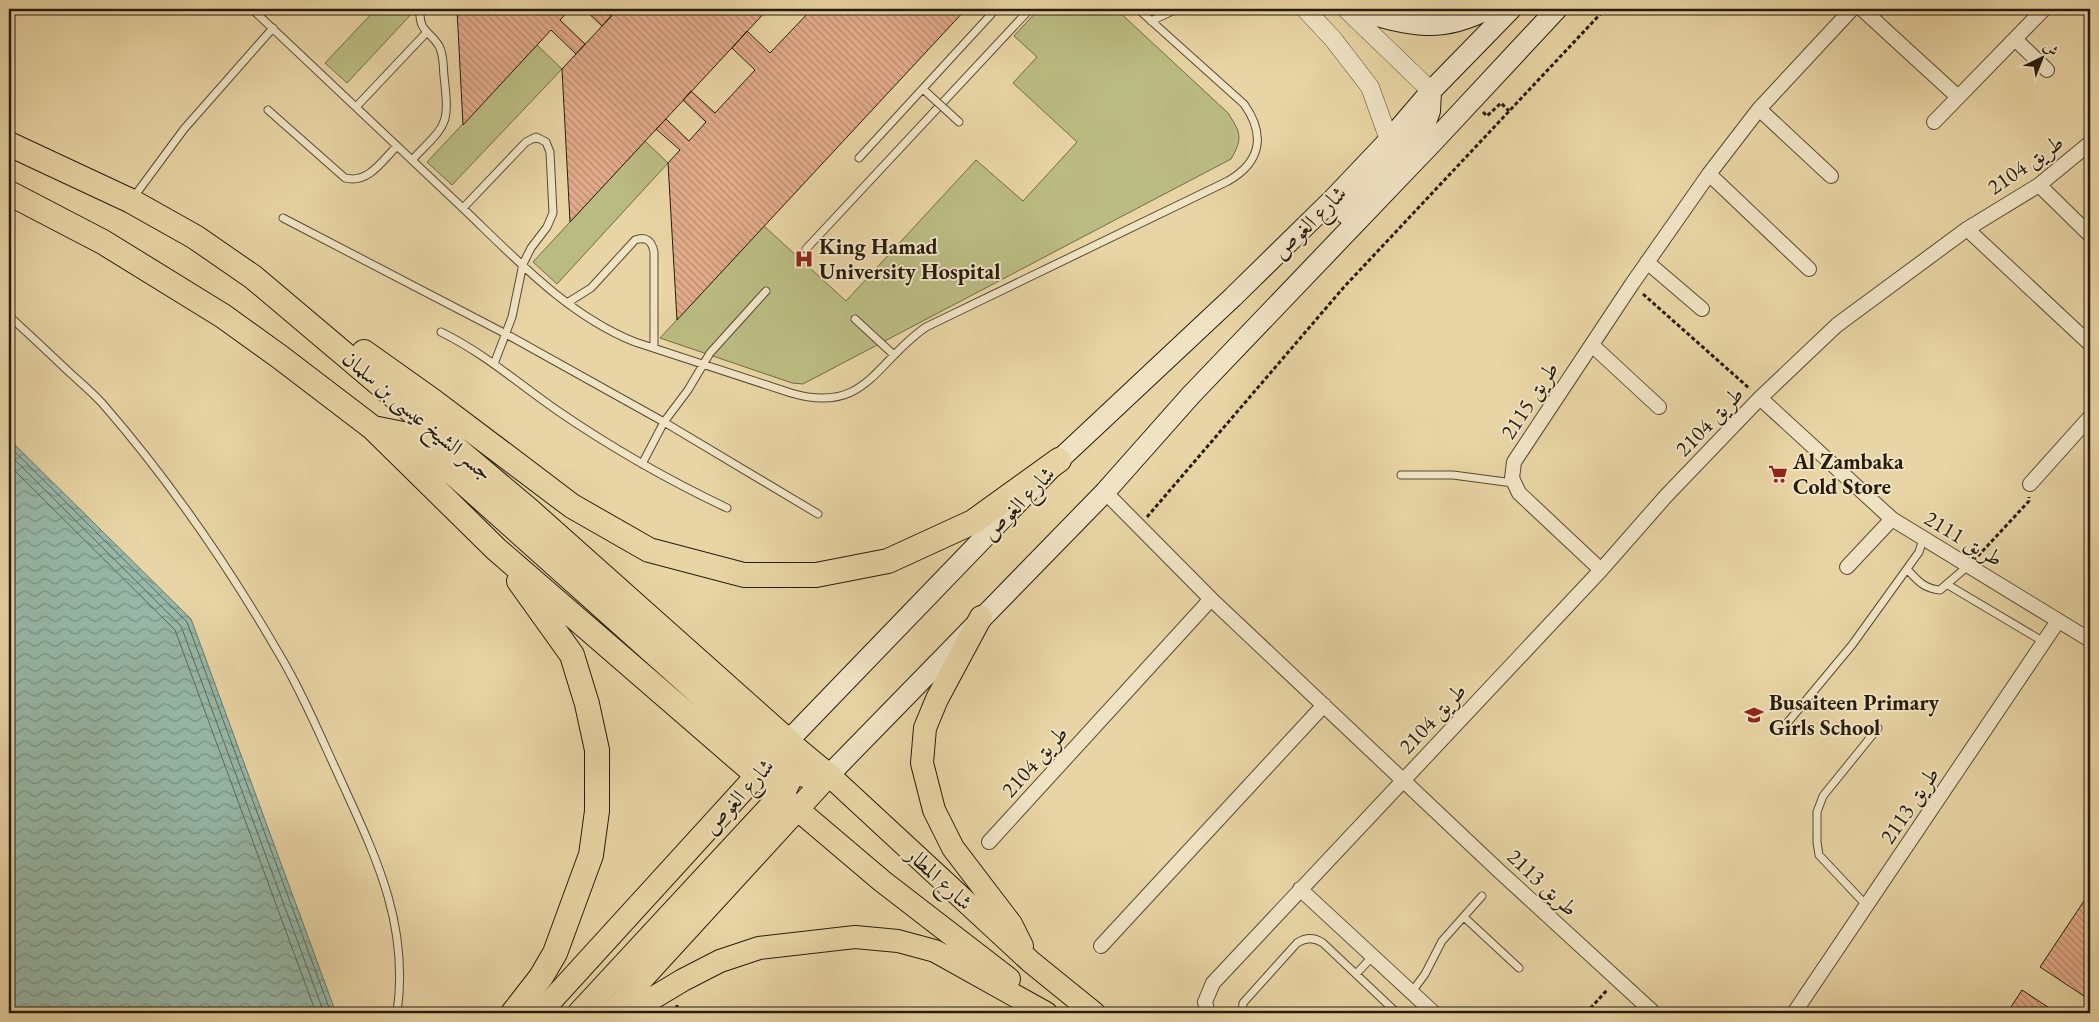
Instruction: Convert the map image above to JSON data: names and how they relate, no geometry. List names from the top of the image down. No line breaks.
{"streets":{"highway":["جسر الشيخ عيسى بن سلمان"],"main road":["شارع الغوص","شارع المطار"],"street":["طريق 2104","طريق 2115","طريق 2111","طريق 2113"]},"crossings":[["طريق 2104","شارع الغوص"],["طريق 2104","طريق 2111"],["طريق 2104","طريق 2113"],["شارع الغوص","جسر الشيخ عيسى بن سلمان"],["شارع الغوص","شارع المطار"],["جسر الشيخ عيسى بن سلمان","شارع المطار"],["طريق 2111","طريق 2113"]],"places":{"hospital":["King Hamad University Hospital"],"supermarket":["Al Zambaka Cold Store"],"school or university":["Busaiteen Primary Girls School"]},"north":"top right"}
